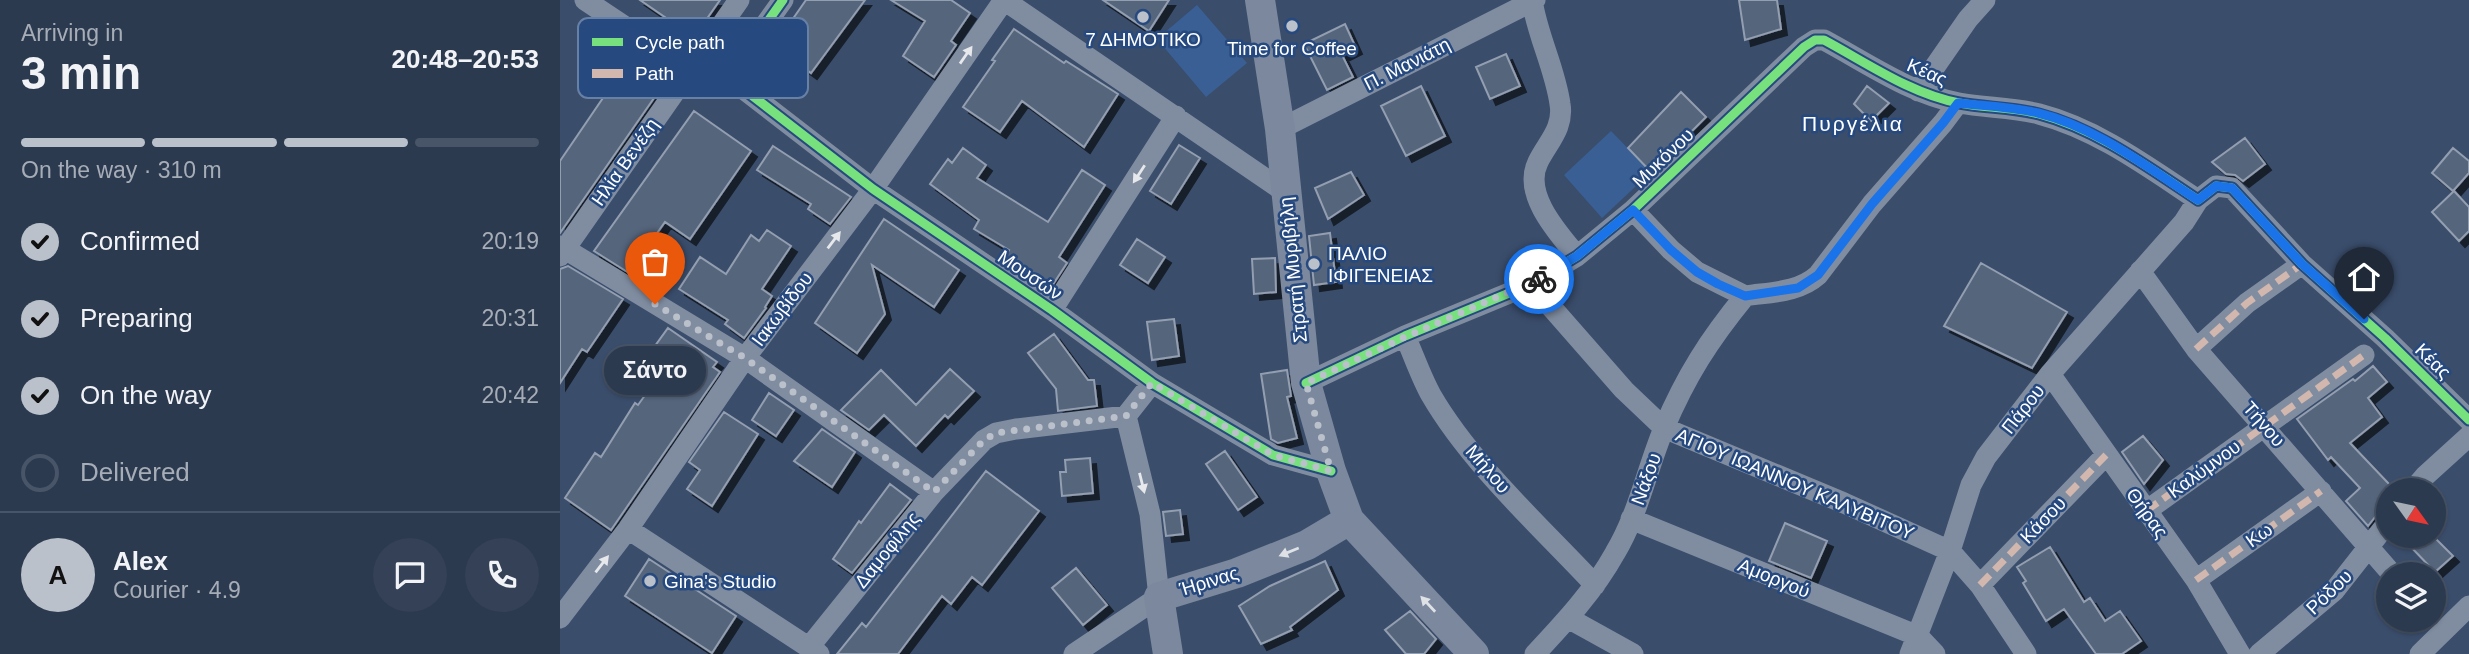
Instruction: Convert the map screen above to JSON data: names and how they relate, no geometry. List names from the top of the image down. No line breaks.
{"streets":{"main road":["Στρατή Μυριβήλη","Ήρινας"],"street":["Π. Μανιάτη","Κέας","Μυκόνου","Ηλία Βενέζη","Μουσών","Ιακωβίδου","Πάρου","Τήνου","Μήλου","Καλύμνου","Νάξου","ΑΓΙΟΥ ΙΩΑΝΝΟΥ ΚΑΛΥΒΙΤΟΥ","Θήρας","Κάσου","Κω","Δαμοφίλης","Αμοργού","Ρόδου"]},"crossings":[["Π. Μανιάτη","Στρατή Μυριβήλη"],["Κέας","Μυκόνου"],["Κέας","Πάρου"],["Μυκόνου","Στρατή Μυριβήλη"],["Μυκόνου","Μήλου"],["Μυκόνου","ΑΓΙΟΥ ΙΩΑΝΝΟΥ ΚΑΛΥΒΙΤΟΥ"],["Στρατή Μυριβήλη","Μουσών"],["Στρατή Μυριβήλη","Ήρινας"],["Μουσών","Ιακωβίδου"],["Πάρου","Τήνου"],["Πάρου","ΑΓΙΟΥ ΙΩΑΝΝΟΥ ΚΑΛΥΒΙΤΟΥ"],["Πάρου","Θήρας"],["Πάρου","Αμοργού"],["Τήνου","Καλύμνου"],["Τήνου","Κω"],["Τήνου","Ρόδου"],["Μήλου","Νάξου"],["Καλύμνου","Θήρας"],["Νάξου","ΑΓΙΟΥ ΙΩΑΝΝΟΥ ΚΑΛΥΒΙΤΟΥ"],["Νάξου","Αμοργού"],["ΑΓΙΟΥ ΙΩΑΝΝΟΥ ΚΑΛΥΒΙΤΟΥ","Κάσου"],["Θήρας","Κάσου"],["Θήρας","Κω"]],"one_way":["Ιακωβίδου","Ήρινας"],"districts":["Πυργέλια"],"places":["7 ΔΗΜΟΤΙΚΟ","Time for Coffee","ΠΑΛΙΟ ΙΦΙΓΕΝΕΙΑΣ","Σάντο","Gina's Studio"],"legend":["Cycle path","Path"],"north":"bottom right","page":{"heading":["3 min","Arriving in","20:48–20:53"],"panel":["Alex","Courier · 4.9"],"bar":"On the way · 310 m","list":[["Confirmed","20:19"],["Preparing","20:31"],["On the way","20:42"],"Delivered"],"bubble":"Σάντο","round":"A"}}
